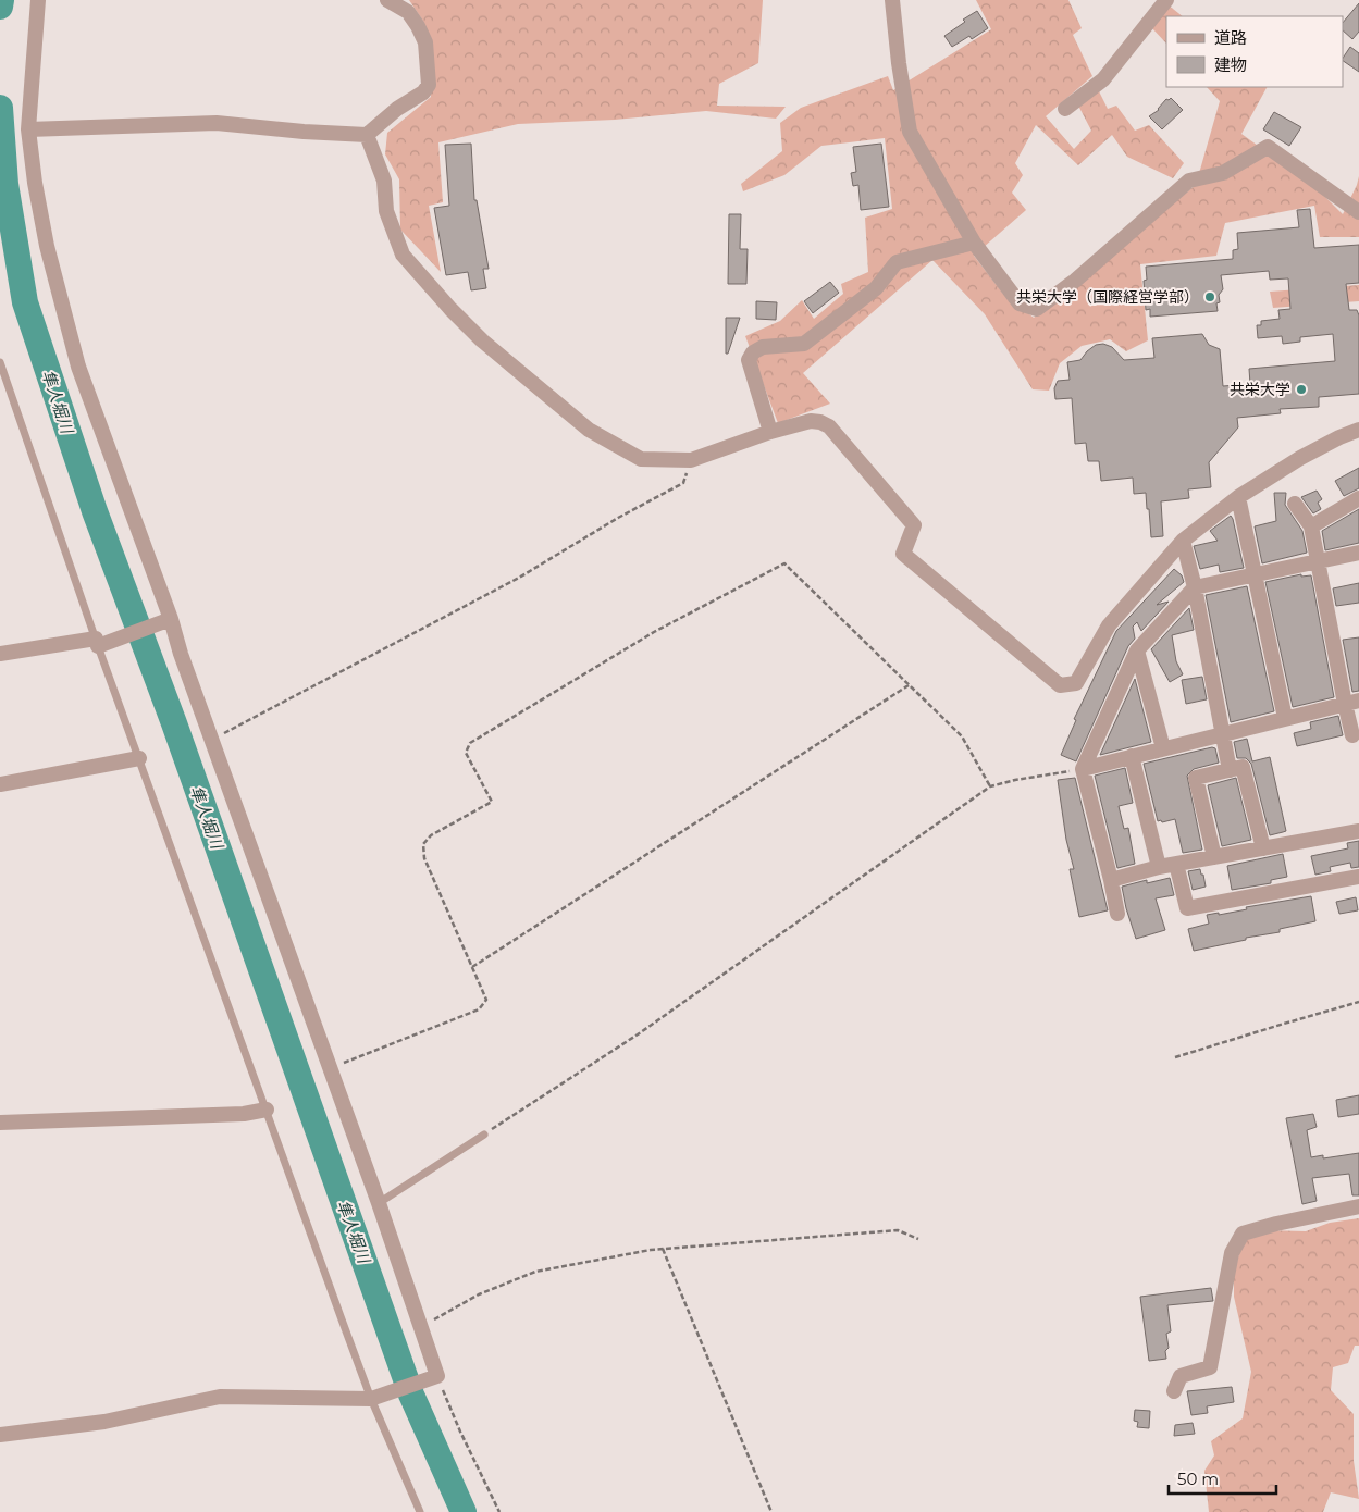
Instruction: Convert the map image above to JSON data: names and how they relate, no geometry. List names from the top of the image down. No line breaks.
{"water":["隼人堀川"],"places":["共栄大学（国際経営学部）","共栄大学"],"legend":["道路","建物"],"scale_bar":"50 m"}
